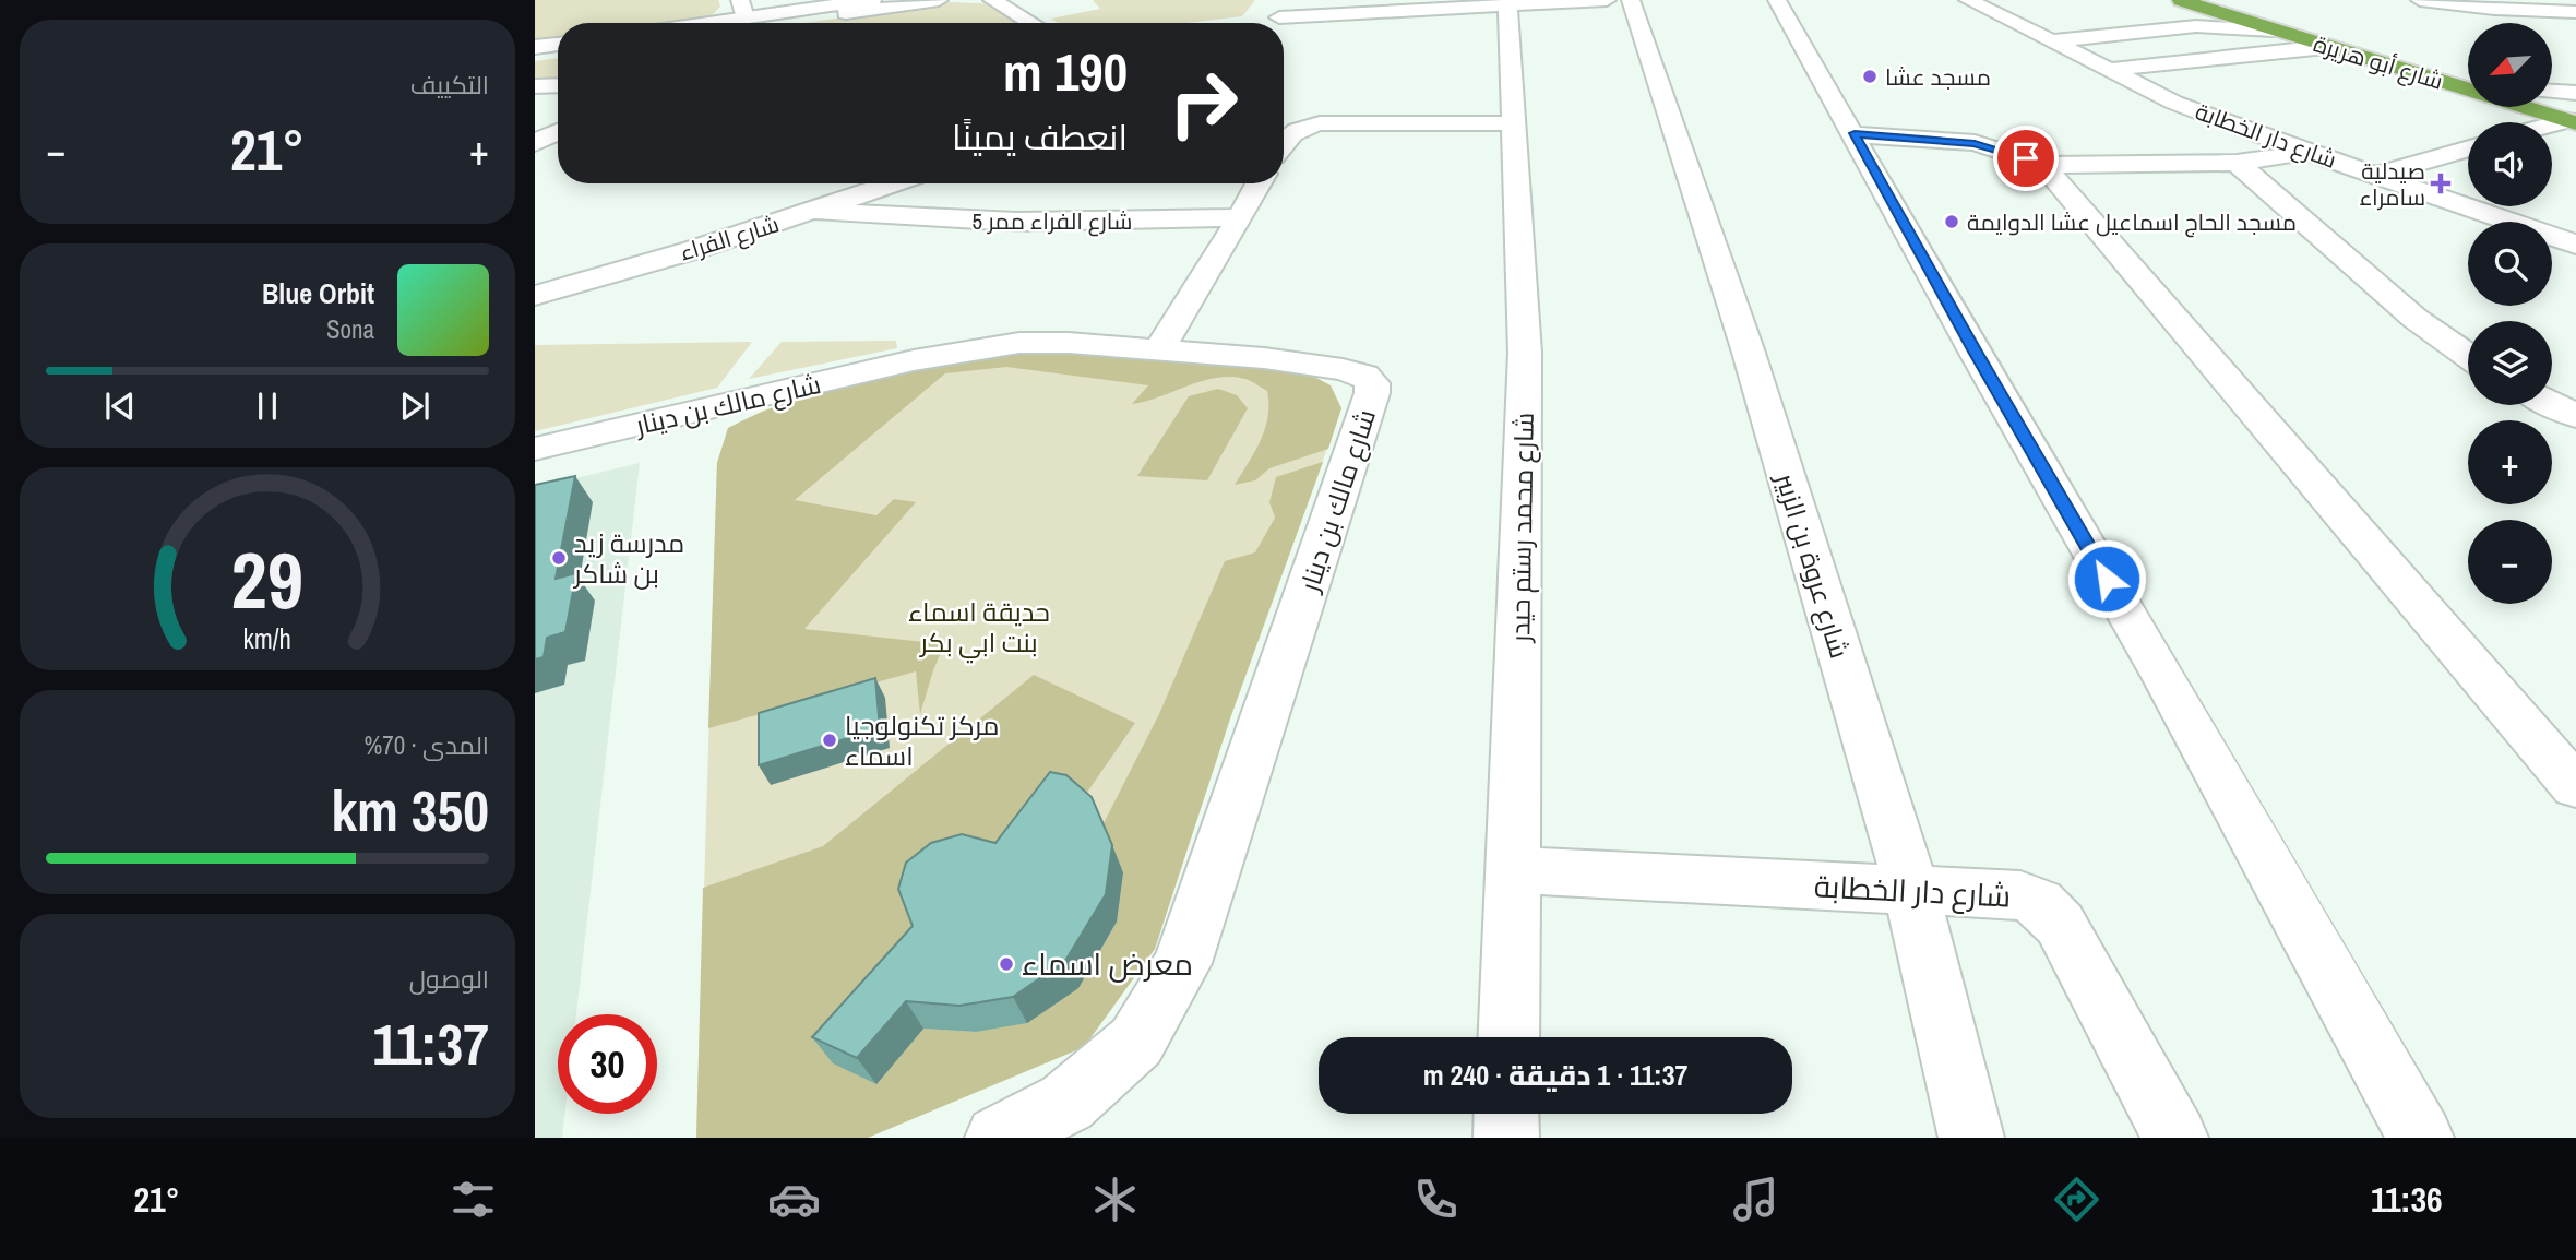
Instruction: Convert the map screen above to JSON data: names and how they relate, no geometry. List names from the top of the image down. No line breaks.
{"streets":{"highway":["شارع أبو هريرة"],"street":["شارع دار الخطابة","شارع الفراء ممر 5","شارع الفراء","شارع مالك بن دينار","شارع محمد رستم حيدر","شارع عروة بن الزبير"]},"crossings":[["شارع دار الخطابة","شارع محمد رستم حيدر"],["شارع دار الخطابة","شارع عروة بن الزبير"],["شارع الفراء ممر 5","شارع الفراء"]],"parks":["حديقة اسماء بنت ابي بكر"],"places":{"other":["مسجد عشا","مسجد الحاج اسماعيل عشا الدوايمة","مدرسة زيد بن شاكر","مركز تكنولوجيا اسماء","معرض اسماء"],"health":["صيدلية سامراء"]},"north":"bottom left","page":{"tile":["التكييف",["المدى · 70%","350 km"],["الوصول","11:37"]],"map_buttons":["+","−"],"turn":["190 m","انعطف يمينًا"],"heat":["−","21°","+"],"song":["Blue Orbit","Sona"],"limit":"30","trip":"11:37 · 1 دقيقة · 240 m","tabs":["11:36","21°"],"gauge":["29","km/h"]}}
